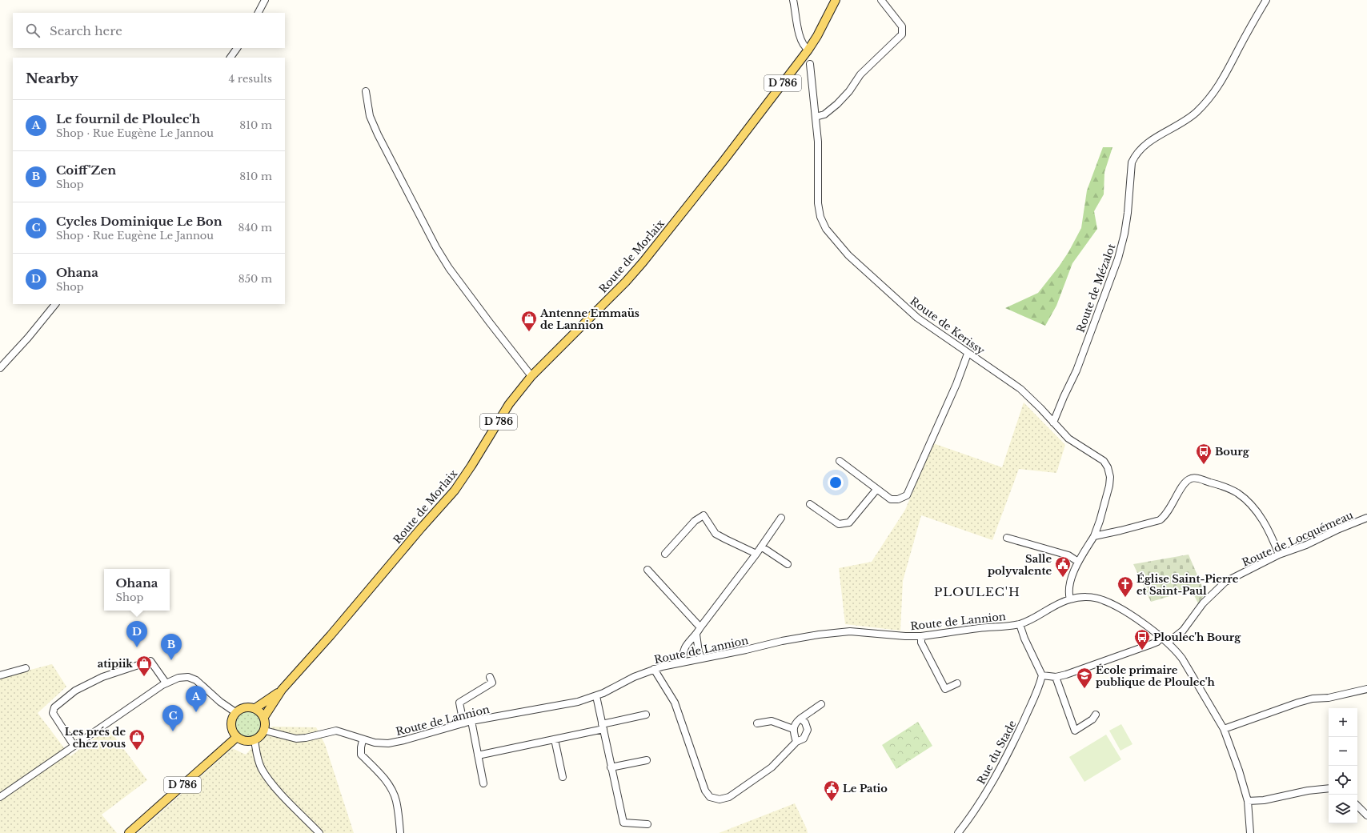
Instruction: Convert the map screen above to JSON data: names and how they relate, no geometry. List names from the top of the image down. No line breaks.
{"streets":{"main road":["D 786","Route de Morlaix"],"street":["Route de Mézalot","Route de Kerissy","Route de Locquémeau","Route de Lannion","Rue du Stade"]},"crossings":[["D 786","Route de Morlaix"],["D 786","Route de Lannion"],["Route de Morlaix","Route de Lannion"],["Route de Mézalot","Route de Kerissy"],["Route de Kerissy","Route de Lannion"]],"districts":["PLOULEC'H"],"places":{"shop":["Antenne Emmaüs de Lannion","atipiik","Les prés de chez vous"],"bus stop":["Bourg","Ploulec'h Bourg"],"public building":["Salle polyvalente","Le Patio"],"church":["Église Saint-Pierre et Saint-Paul"],"school or university":["École primaire publique de Ploulec'h"]},"page":{"search":"Search here","heading":["Nearby","4 results"],"list":[{"mark":"A","name":"Le fournil de Ploulec'h","note":"Shop · Rue Eugène Le Jannou","value":"810 m"},{"mark":"B","name":"Coiff'Zen","note":"Shop","value":"810 m"},{"mark":"C","name":"Cycles Dominique Le Bon","note":"Shop · Rue Eugène Le Jannou","value":"840 m"},{"mark":"D","name":"Ohana","note":"Shop","value":"850 m"}],"popup":["Ohana","Shop"],"pins":["D","B","A","C"],"map_buttons":["+","−"]}}
